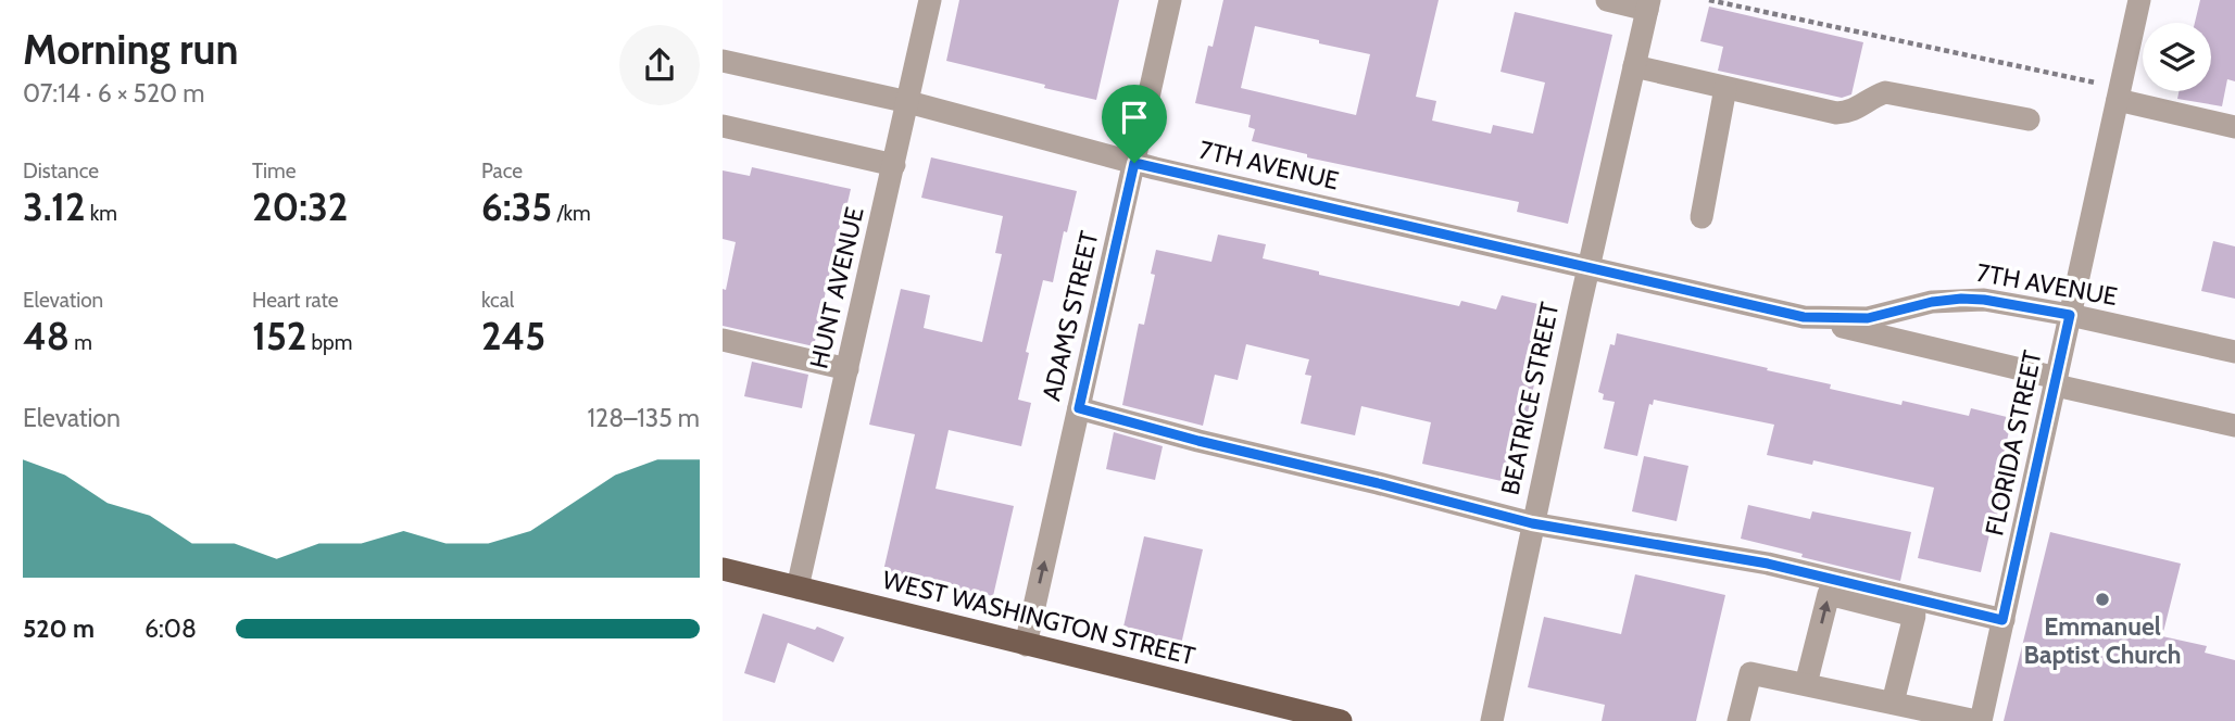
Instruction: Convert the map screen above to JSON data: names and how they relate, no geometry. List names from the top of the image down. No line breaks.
{"streets":{"main road":["WEST WASHINGTON STREET"],"street":["7TH AVENUE","HUNT AVENUE","ADAMS STREET","BEATRICE STREET","FLORIDA STREET"]},"crossings":[["7TH AVENUE","HUNT AVENUE"],["7TH AVENUE","ADAMS STREET"],["7TH AVENUE","BEATRICE STREET"],["7TH AVENUE","FLORIDA STREET"],["HUNT AVENUE","WEST WASHINGTON STREET"],["ADAMS STREET","WEST WASHINGTON STREET"]],"one_way":["ADAMS STREET"],"places":["Emmanuel Baptist Church"],"page":{"heading":["Morning run","07:14 · 6 × 520 m"],"stats":[["Distance","3.12 km"],["Time","20:32"],["Pace","6:35 /km"],["Elevation","48 m"],["Heart rate","152 bpm"],["kcal","245"]],"chart":["Elevation","128–135 m"],"list":[{"name":"520 m","note":"6:08"}]}}
